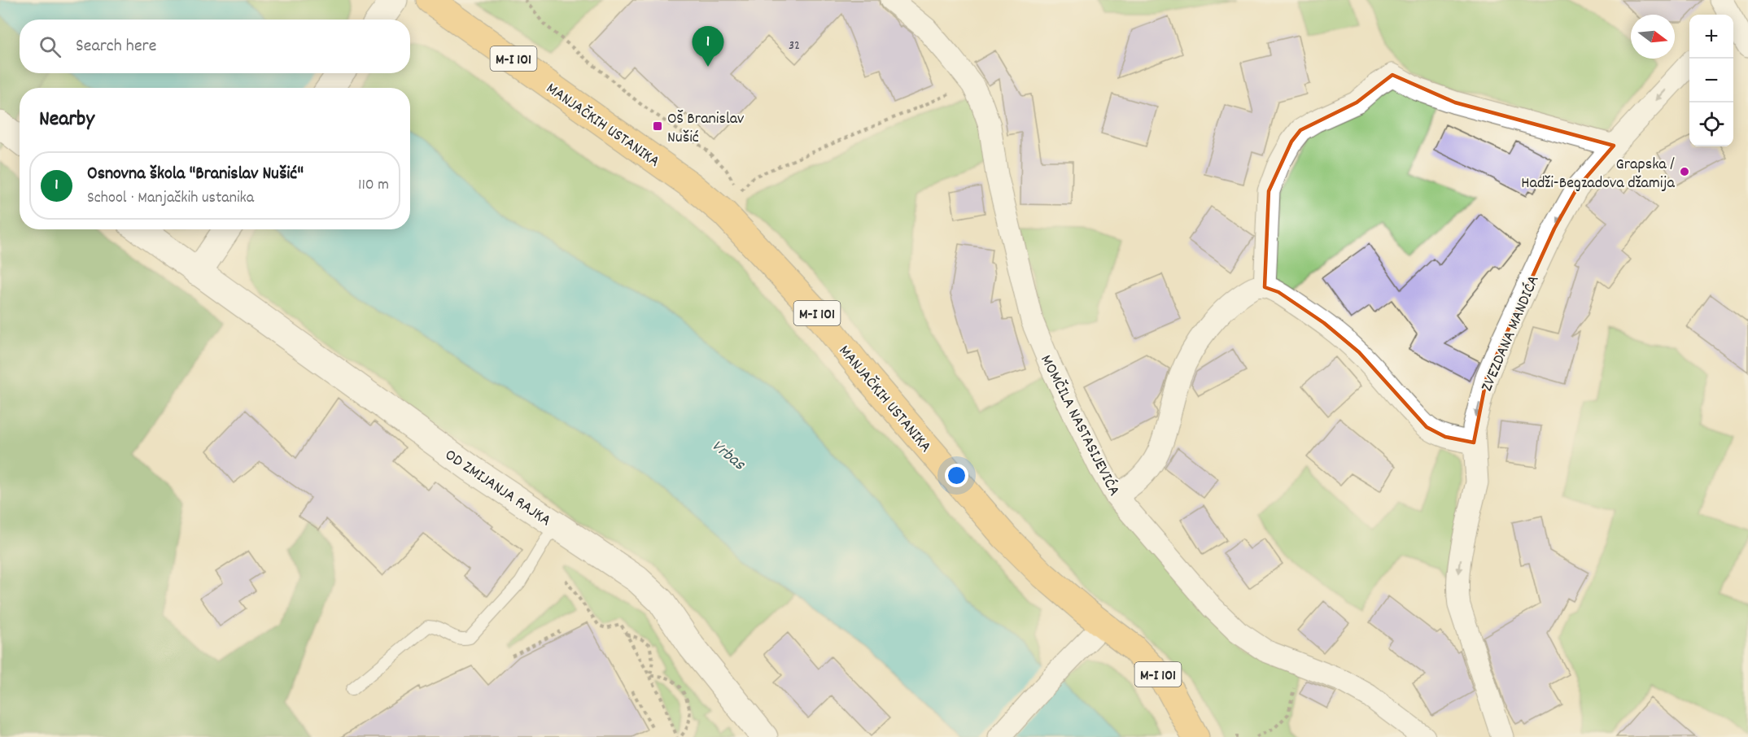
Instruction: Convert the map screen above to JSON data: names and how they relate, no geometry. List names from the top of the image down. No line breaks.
{"streets":{"main road":["M-I 101","MANJAČKIH USTANIKA"],"street":["ZVEZDANA MANDIĆA","MOMČILA NASTASIJEVIĆA","OD ZMIJANJA RAJKA"]},"one_way":["ZVEZDANA MANDIĆA"],"water":["Vrbas"],"places":{"transit":["OŠ Branislav Nušić"],"other":["Grapska / Hadži-Begzadova džamija"]},"house_numbers":["32"],"north":"right","page":{"map_buttons":["+","−"],"search":"Search here","pins":"1","heading":"Nearby","list":[{"mark":"1","name":"Osnovna škola \"Branislav Nušić\"","note":"School · Manjačkih ustanika","value":"110 m"}]}}
